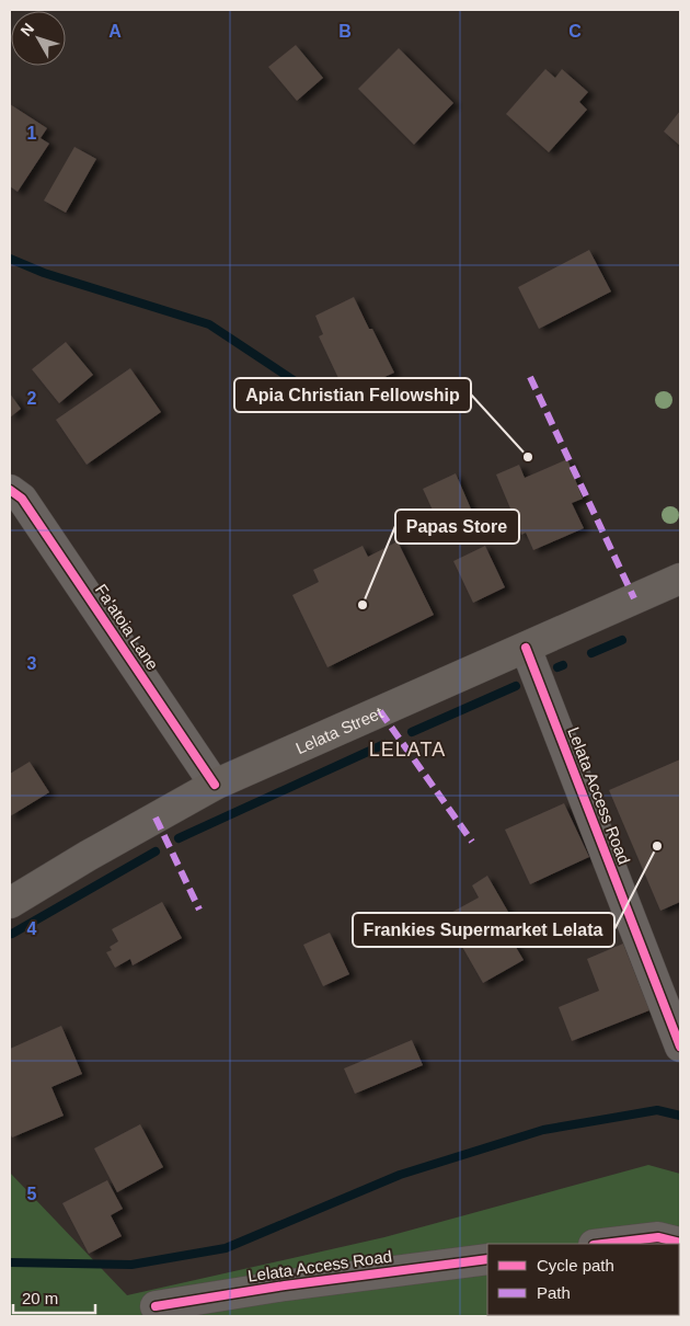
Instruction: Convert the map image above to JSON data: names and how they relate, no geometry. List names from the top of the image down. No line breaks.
{"streets":{"main road":["Lelata Street"],"street":["Fa'atoia Lane","Lelata Access Road"]},"crossings":[["Fa'atoia Lane","Lelata Street"],["Lelata Street","Lelata Access Road"]],"districts":["LELATA"],"places":["Apia Christian Fellowship","Papas Store","Frankies Supermarket Lelata"],"legend":["Cycle path","Path"],"scale_bar":"20 m","north":"top left","grid":{"columns":["A","B","C"],"rows":["1","2","3","4","5"]}}
